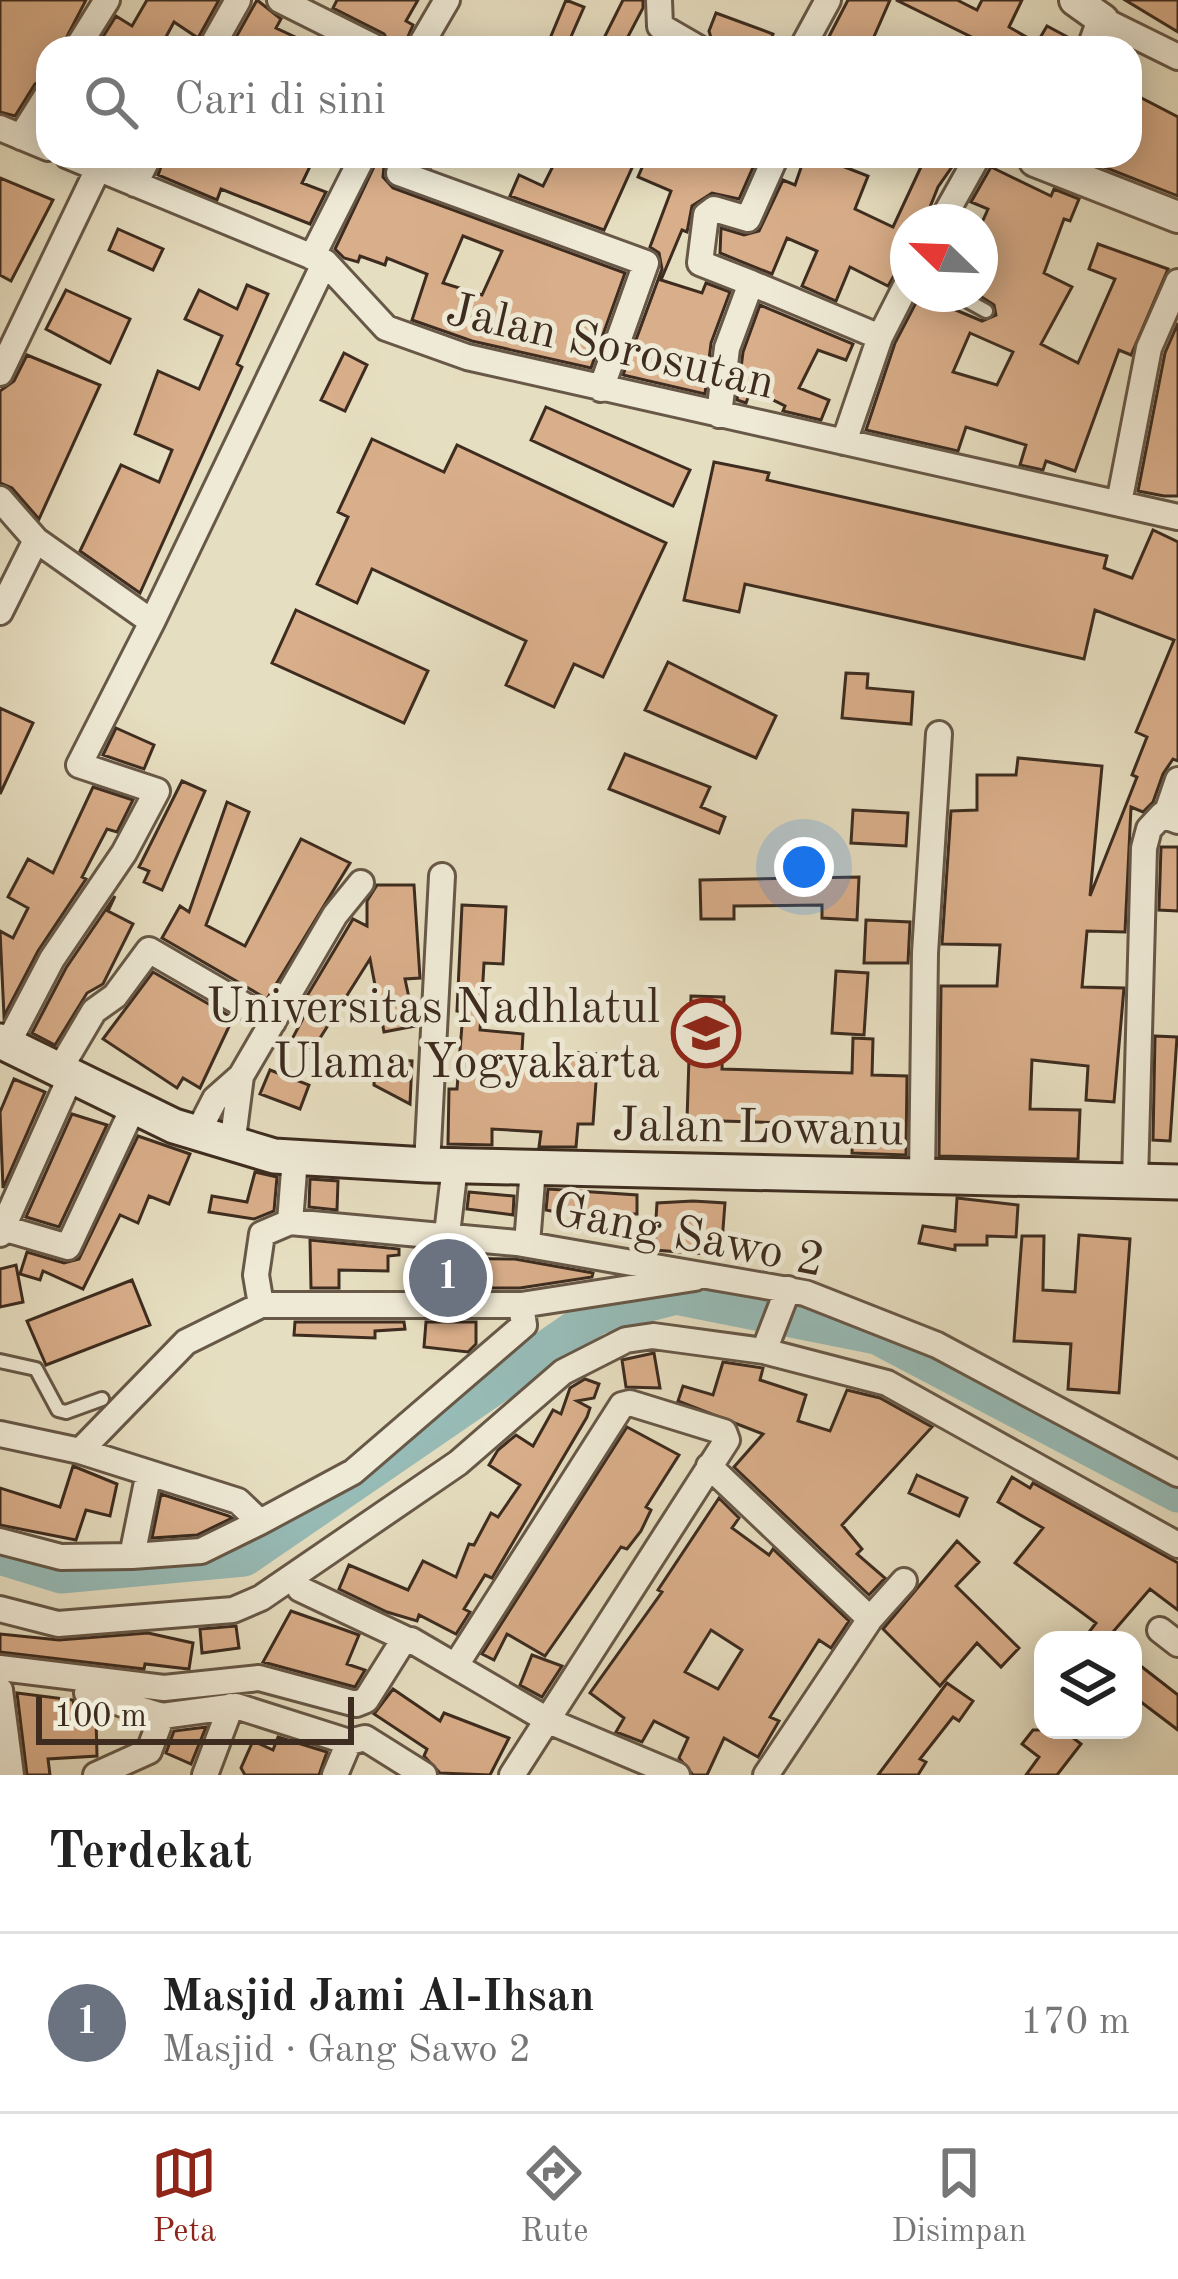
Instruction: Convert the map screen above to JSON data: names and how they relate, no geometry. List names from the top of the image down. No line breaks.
{"streets":{"main road":["Jalan Lowanu"],"street":["Jalan Sorosutan","Gang Sawo 2"]},"places":{"school or university":["Universitas Nadhlatul Ulama Yogyakarta"]},"scale_bar":"100 m","north":"top left","page":{"search":"Cari di sini","pins":"1","scale":"100 m","heading":"Terdekat","list":[{"mark":"1","name":"Masjid Jami Al-Ihsan","note":"Masjid · Gang Sawo 2","value":"170 m"}],"nav":["Peta","Rute","Disimpan"]}}
